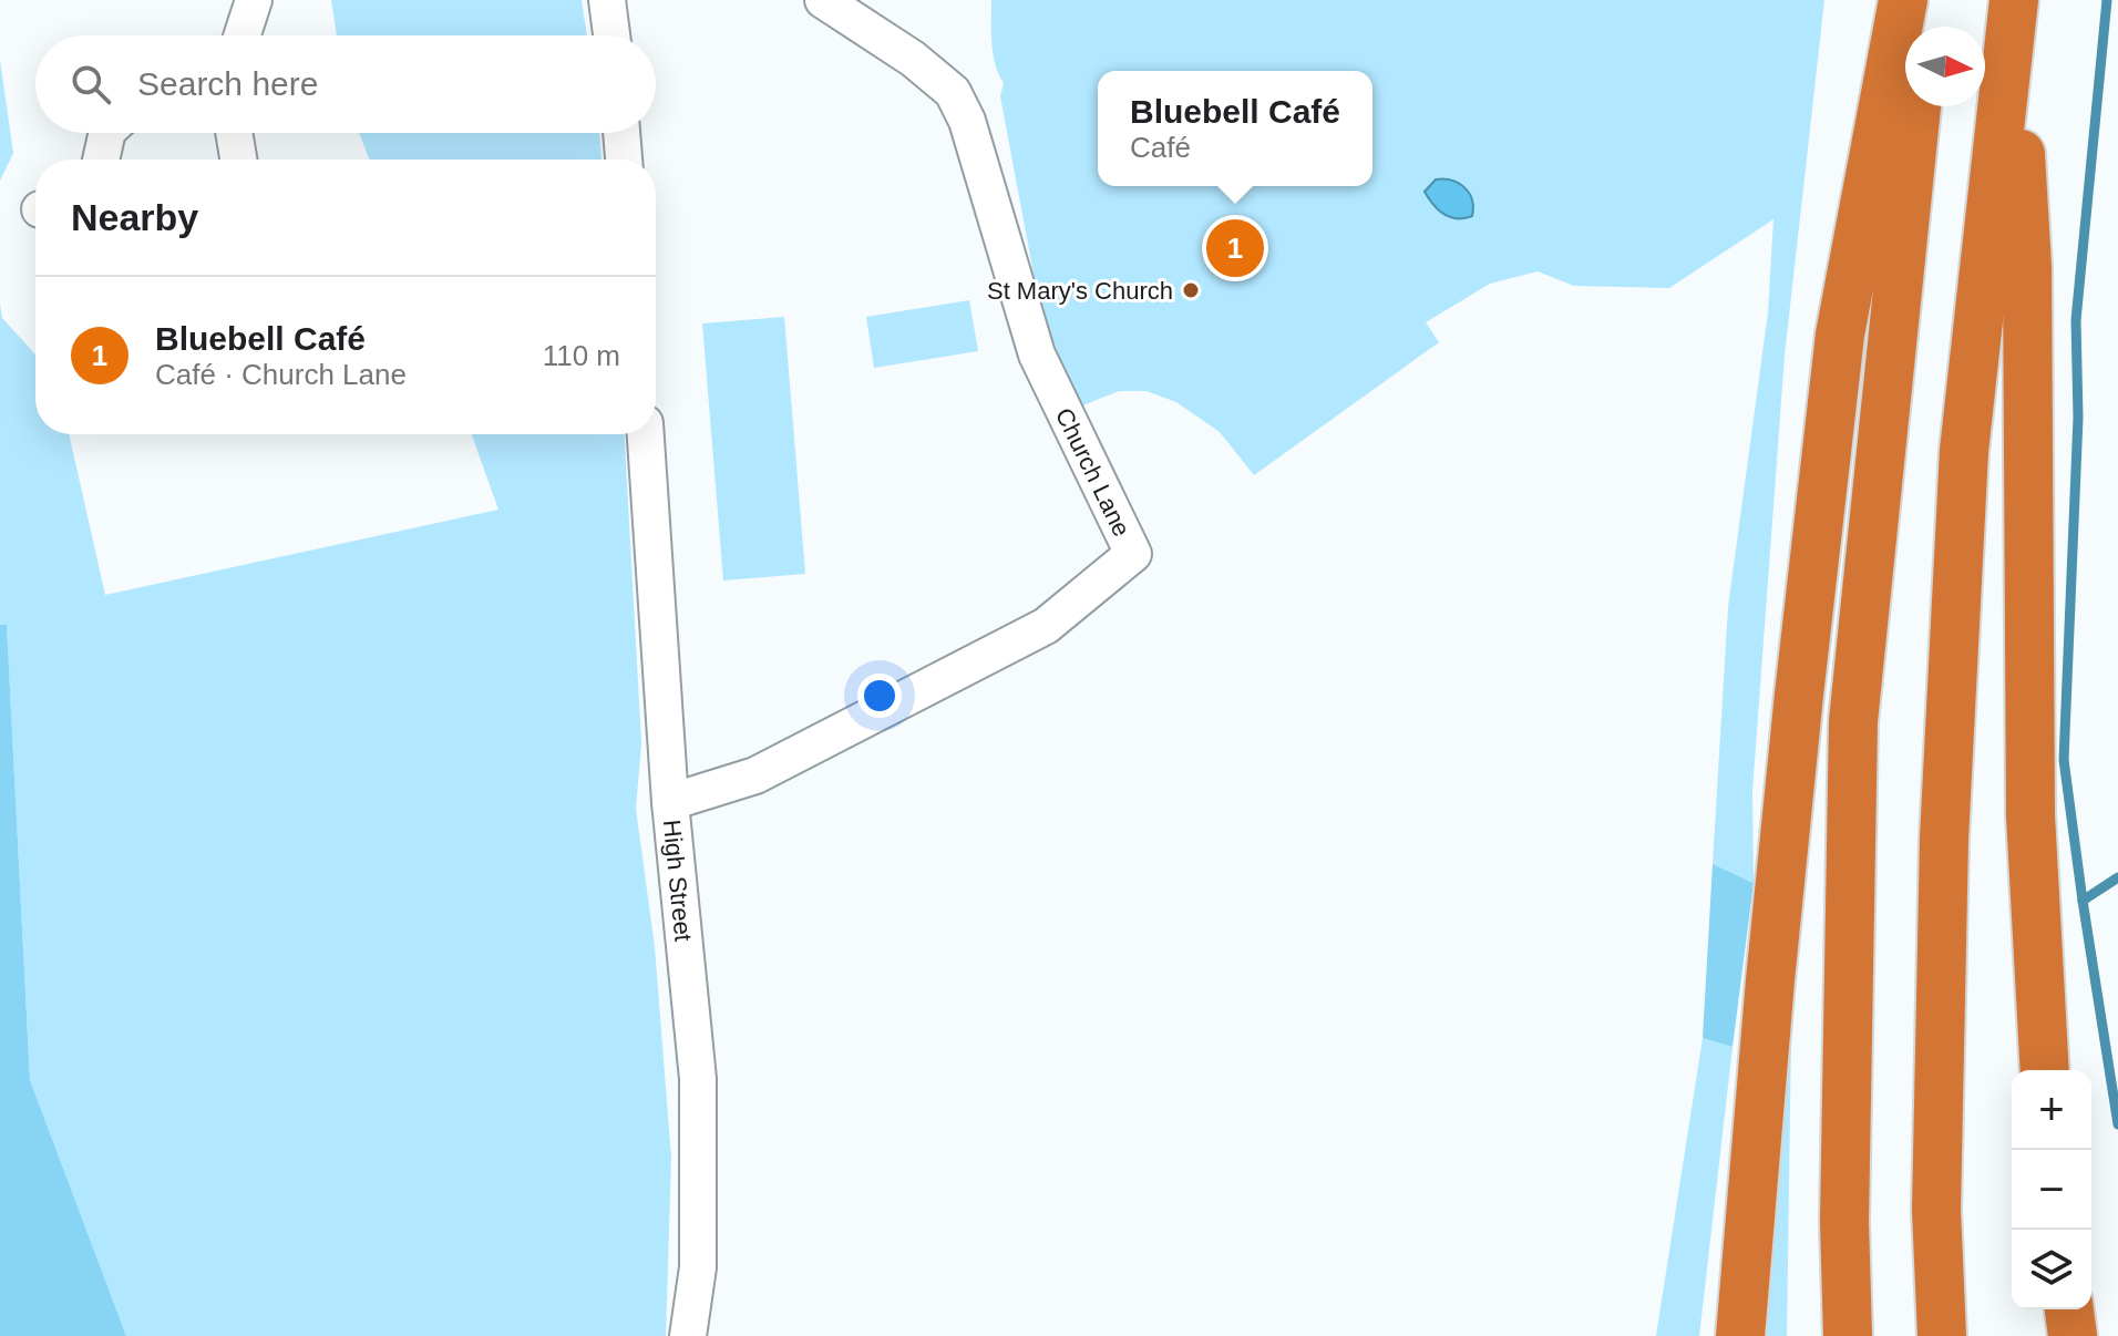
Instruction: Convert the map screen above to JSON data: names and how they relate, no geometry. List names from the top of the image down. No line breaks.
{"streets":{"street":["Church Lane","High Street"]},"crossings":[["Church Lane","High Street"]],"places":["St Mary's Church"],"north":"right","page":{"search":"Search here","popup":["Bluebell Café","Café"],"heading":"Nearby","pins":"1","list":[{"mark":"1","name":"Bluebell Café","note":"Café · Church Lane","value":"110 m"}],"map_buttons":["+","−"]}}
